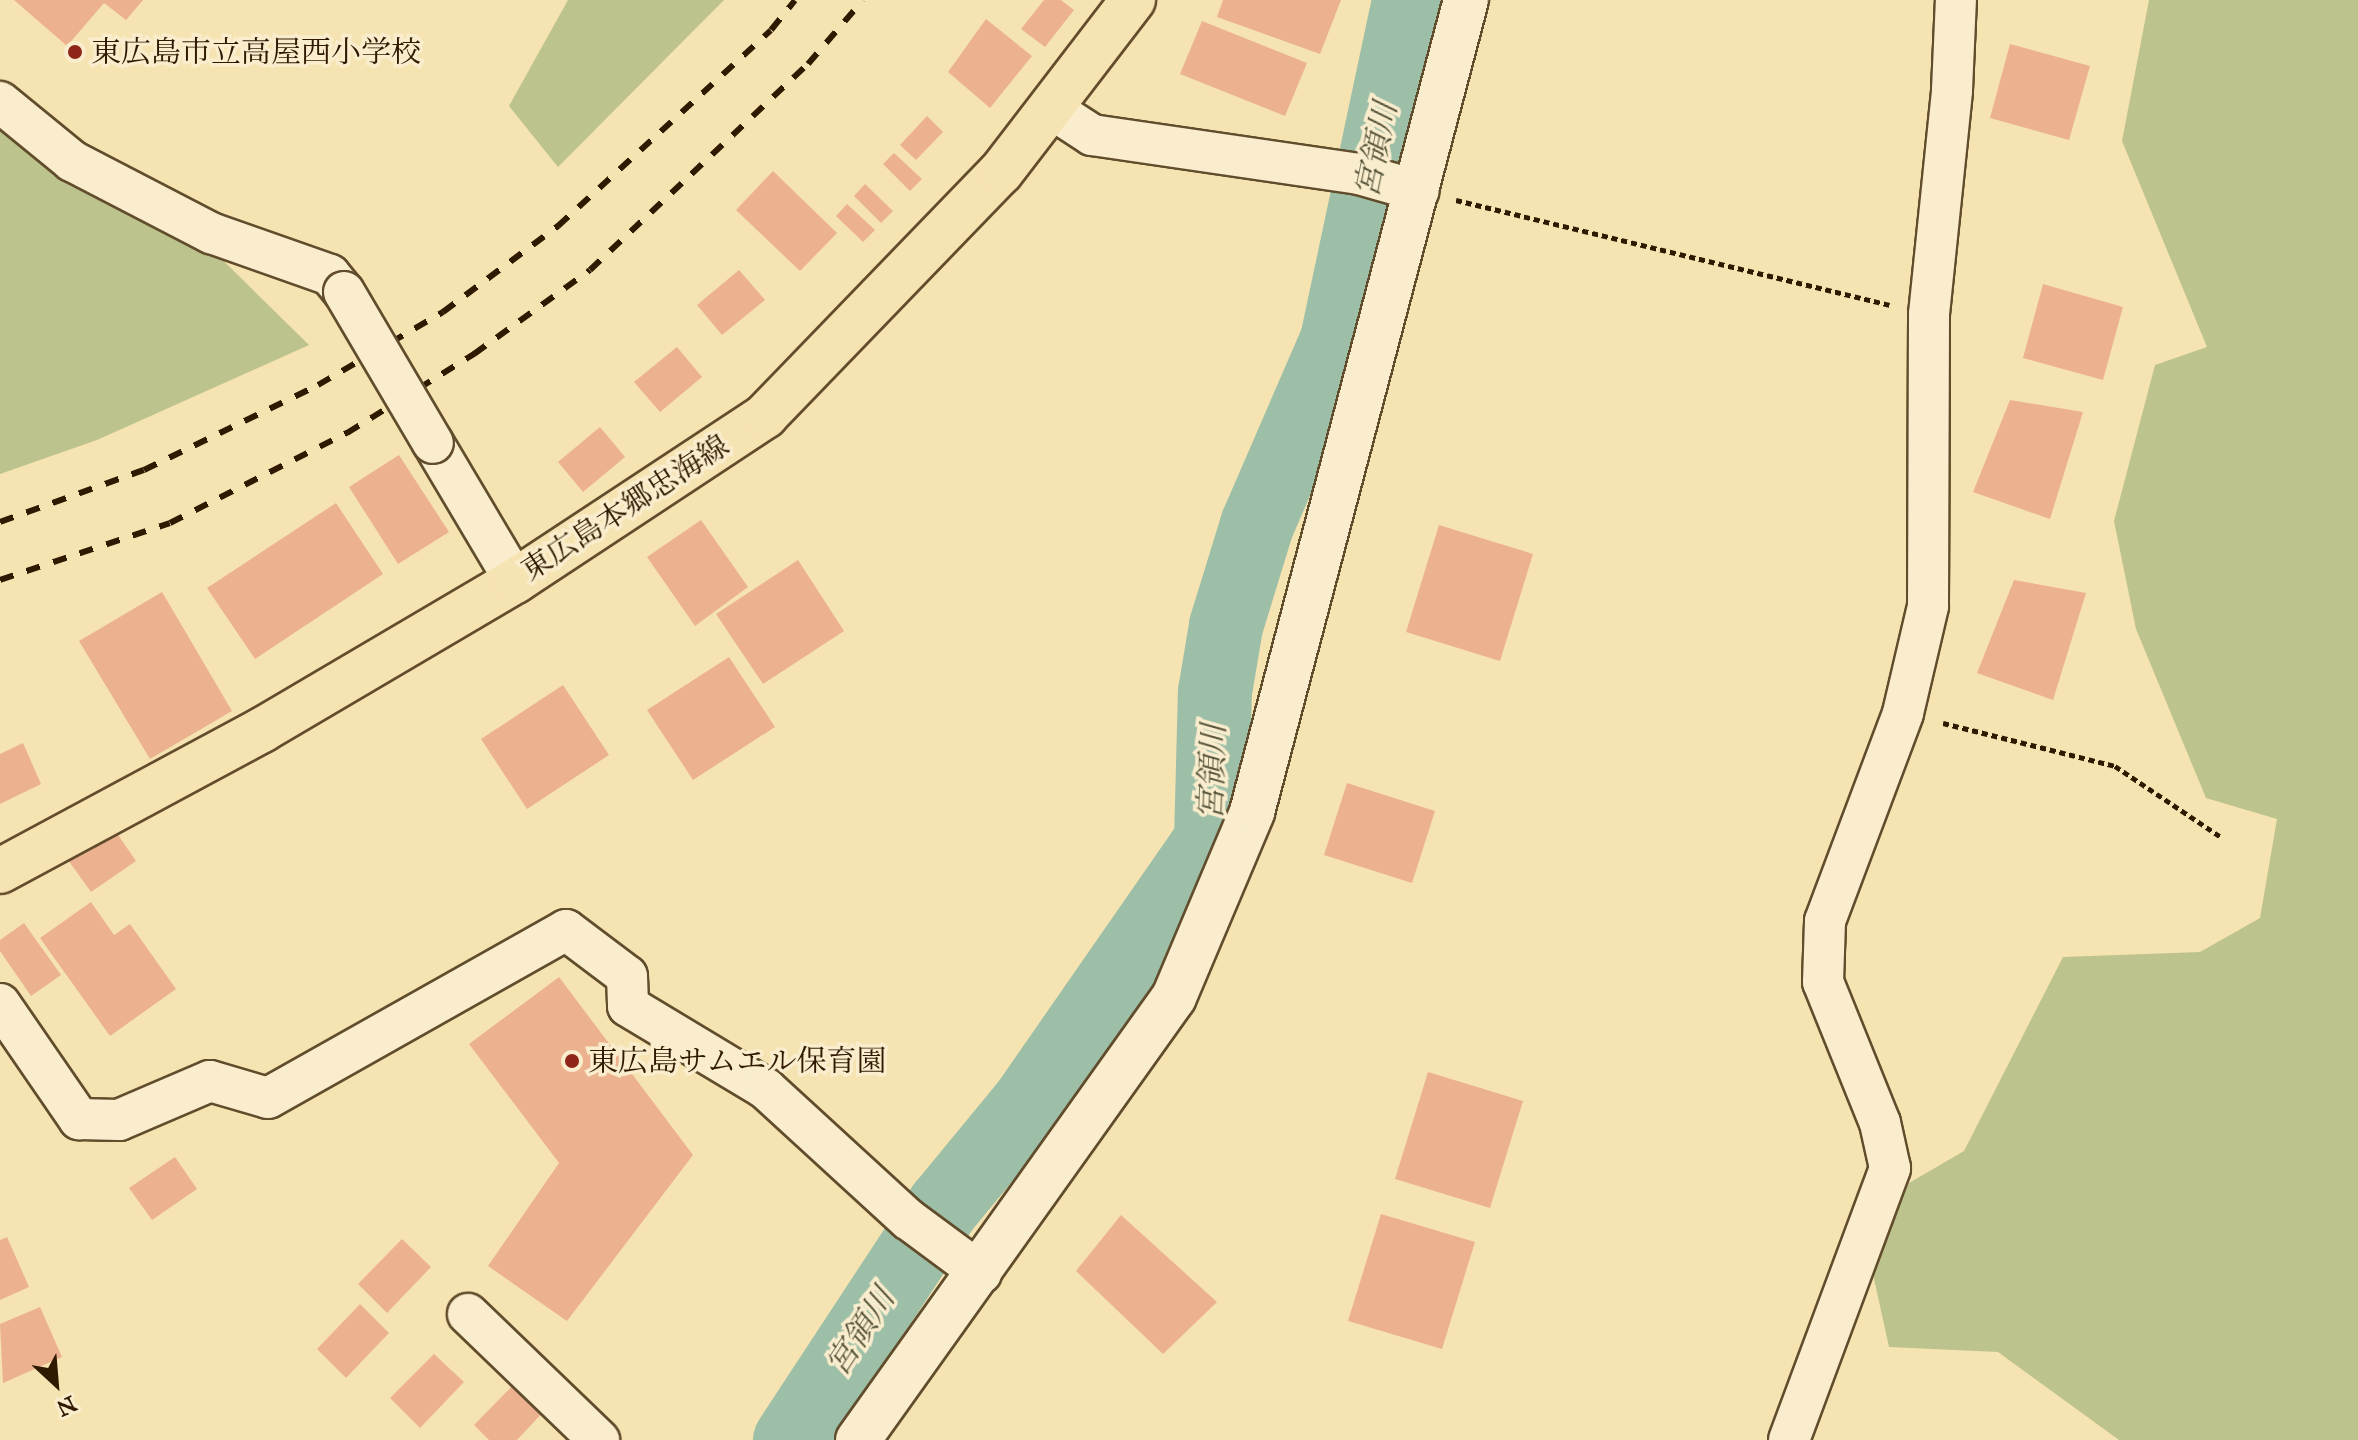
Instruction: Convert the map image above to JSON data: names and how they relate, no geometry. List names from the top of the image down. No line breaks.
{"streets":{"main road":["東広島本郷忠海線"]},"water":["宮領川"],"places":["東広島市立高屋西小学校","東広島サムエル保育園"],"north":"bottom right"}
